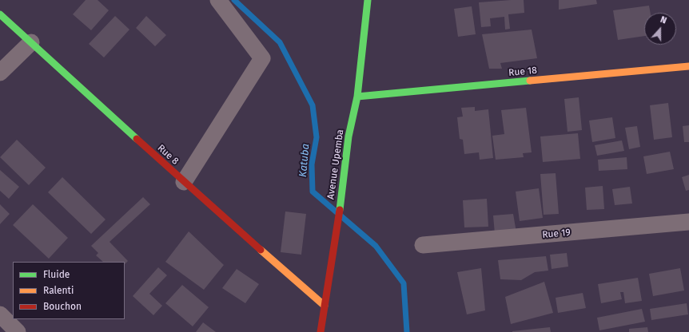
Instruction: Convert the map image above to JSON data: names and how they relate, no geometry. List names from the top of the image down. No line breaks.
{"streets":{"street":["Rue 18","Rue 8","Avenue Upemba","Rue 19"]},"crossings":[["Rue 18","Avenue Upemba"],["Rue 8","Avenue Upemba"]],"water":["Katuba"],"legend":["Fluide","Ralenti","Bouchon"],"north":"top"}
